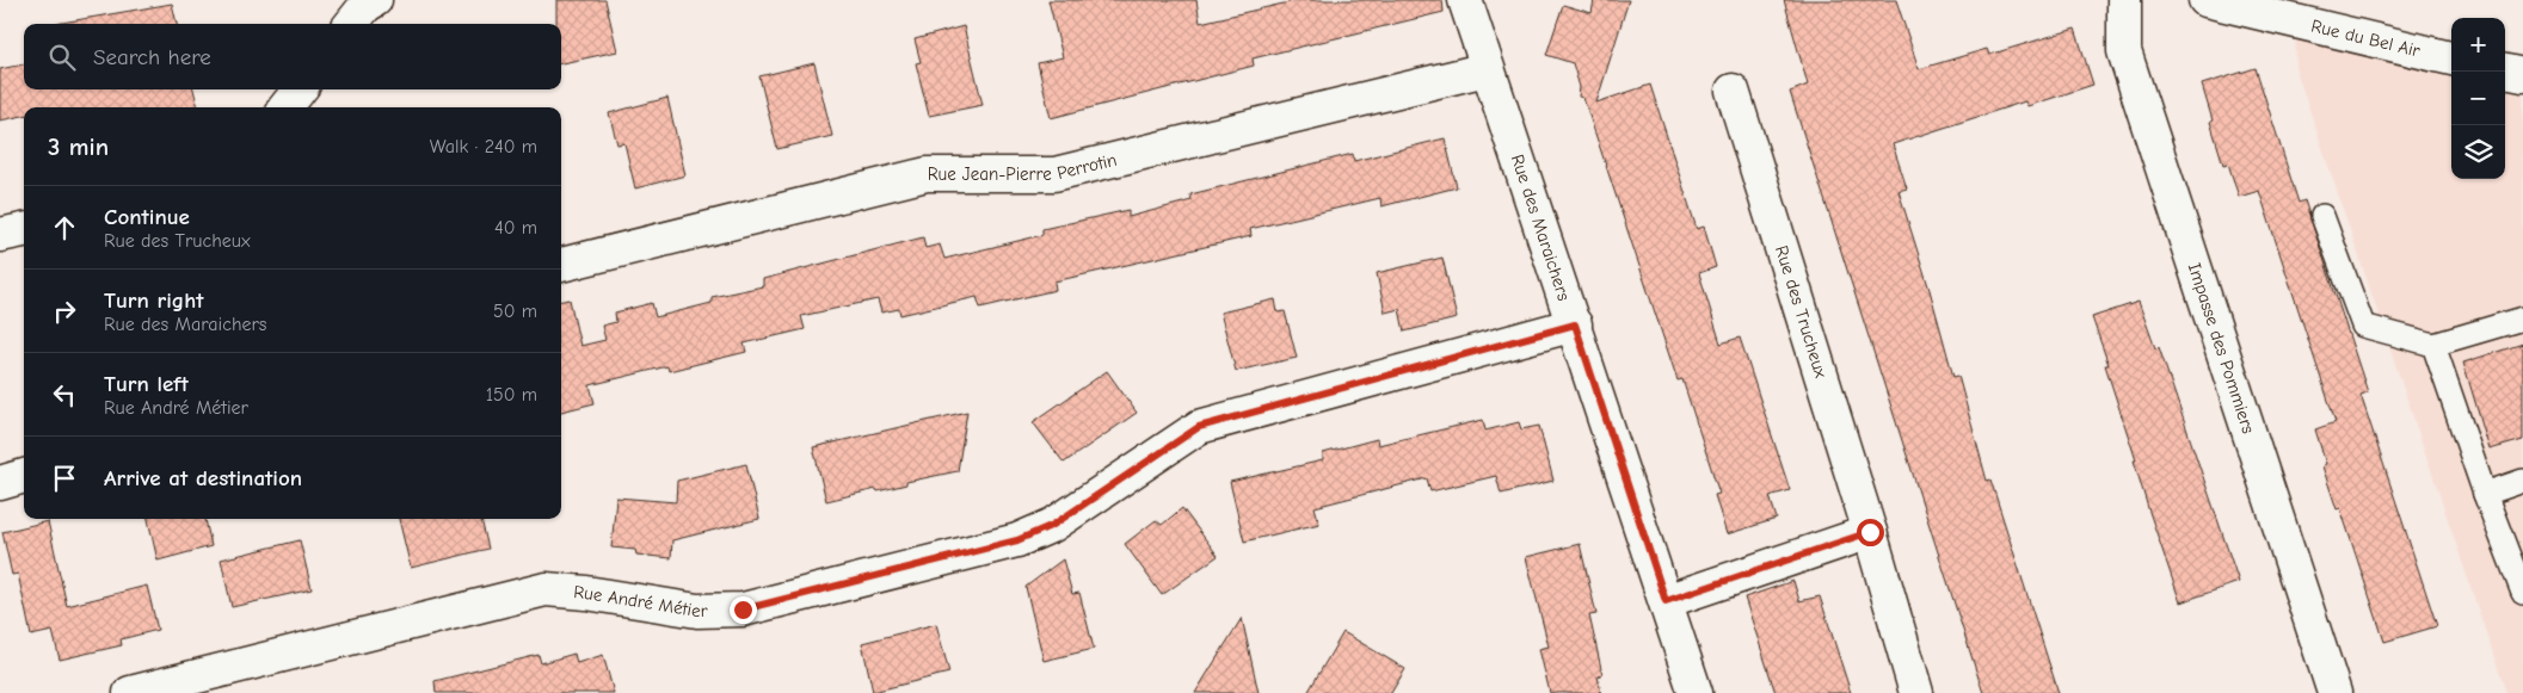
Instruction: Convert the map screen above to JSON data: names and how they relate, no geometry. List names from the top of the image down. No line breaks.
{"streets":{"street":["Rue du Bel Air","Rue Jean-Pierre Perrotin","Rue des Maraichers","Rue des Trucheux","Impasse des Pommiers","Rue André Métier"]},"crossings":[["Rue Jean-Pierre Perrotin","Rue des Maraichers"],["Rue des Maraichers","Rue André Métier"]],"page":{"map_buttons":["+","−"],"search":"Search here","heading":["3 min","Walk · 240 m"],"list":[["Continue","Rue des Trucheux","40 m"],["Turn right","Rue des Maraichers","50 m"],["Turn left","Rue André Métier","150 m"],"Arrive at destination"]}}
